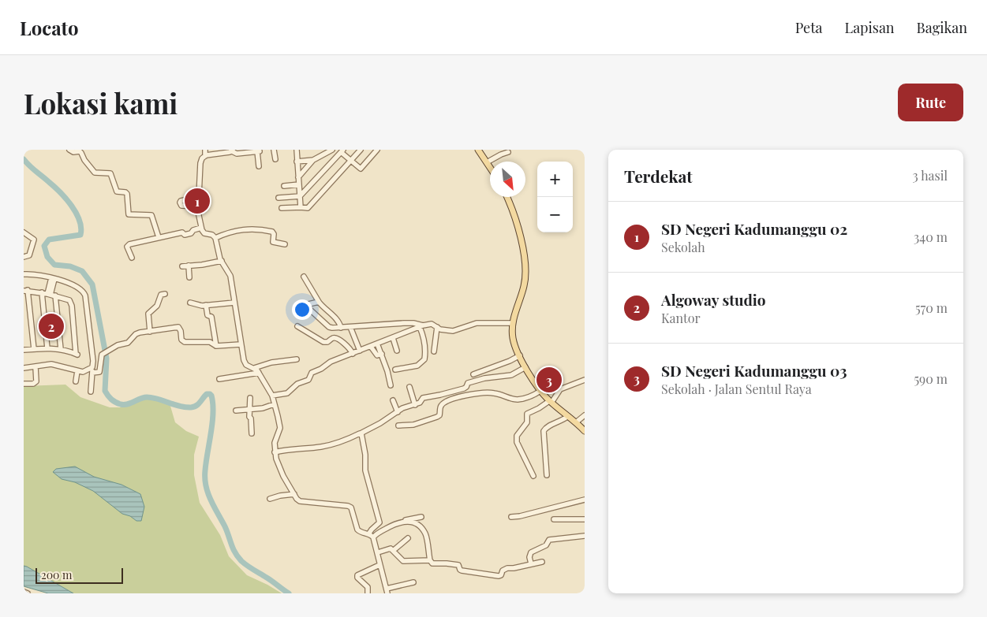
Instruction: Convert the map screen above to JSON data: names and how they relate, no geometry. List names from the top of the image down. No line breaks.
{"scale_bar":"200 m","north":"bottom right","page":{"header":"Locato","nav":["Peta","Lapisan","Bagikan"],"buttons":"Rute","title":"Lokasi kami","heading":["Terdekat","3 hasil"],"map_buttons":["+","−"],"pins":["1","2","3"],"list":[{"mark":"1","name":"SD Negeri Kadumanggu 02","note":"Sekolah","value":"340 m"},{"mark":"2","name":"Algoway studio","note":"Kantor","value":"570 m"},{"mark":"3","name":"SD Negeri Kadumanggu 03","note":"Sekolah · Jalan Sentul Raya","value":"590 m"}],"scale":"200 m"}}
